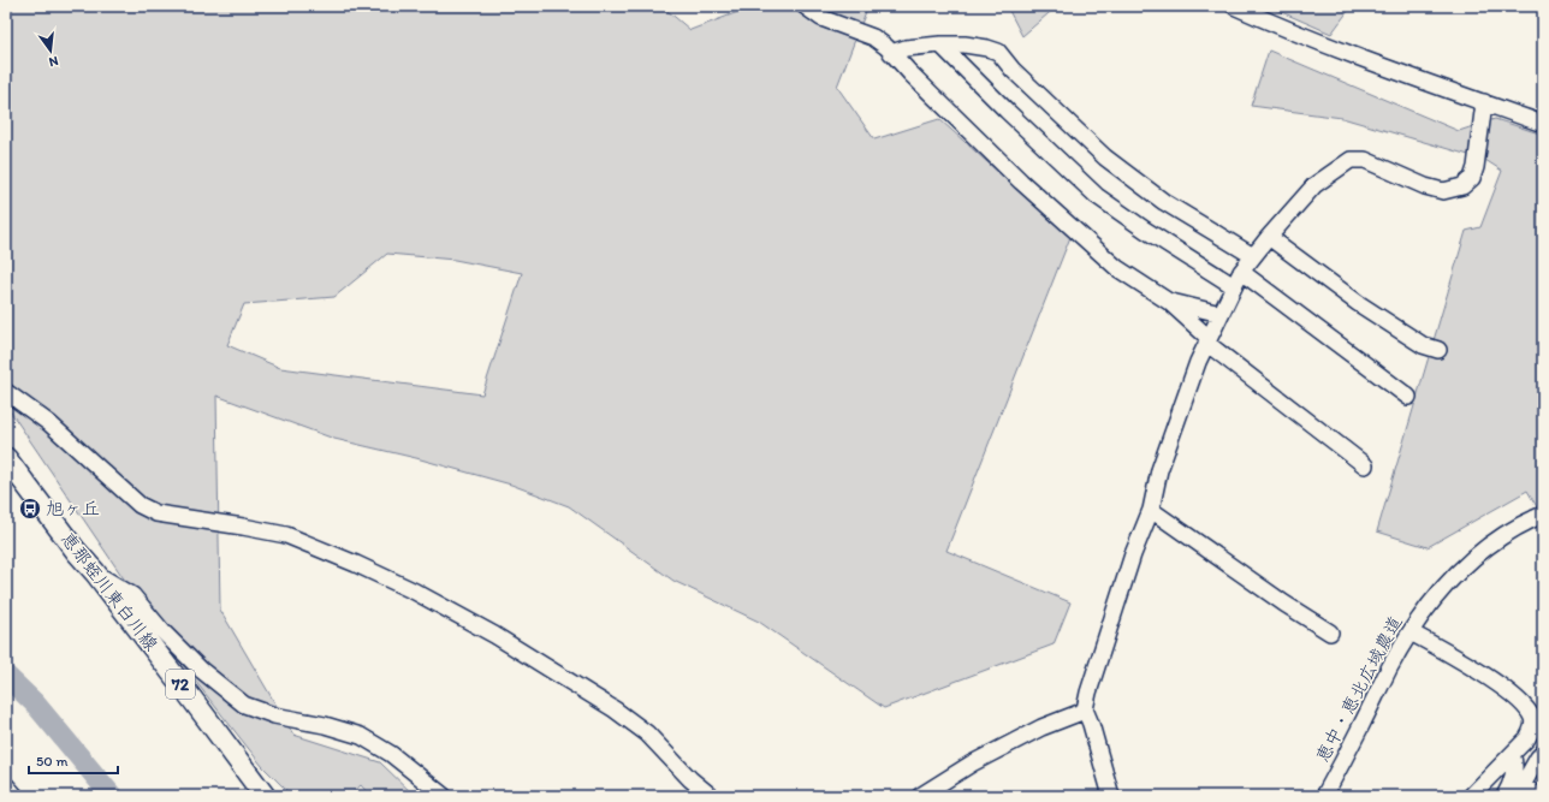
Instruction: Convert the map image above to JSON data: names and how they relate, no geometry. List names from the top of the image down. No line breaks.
{"streets":{"main road":["恵那蛭川東白川線","72"],"street":["恵中・恵北広域農道"]},"places":{"bus stop":["旭ヶ丘"]},"scale_bar":"50 m","north":"bottom"}
